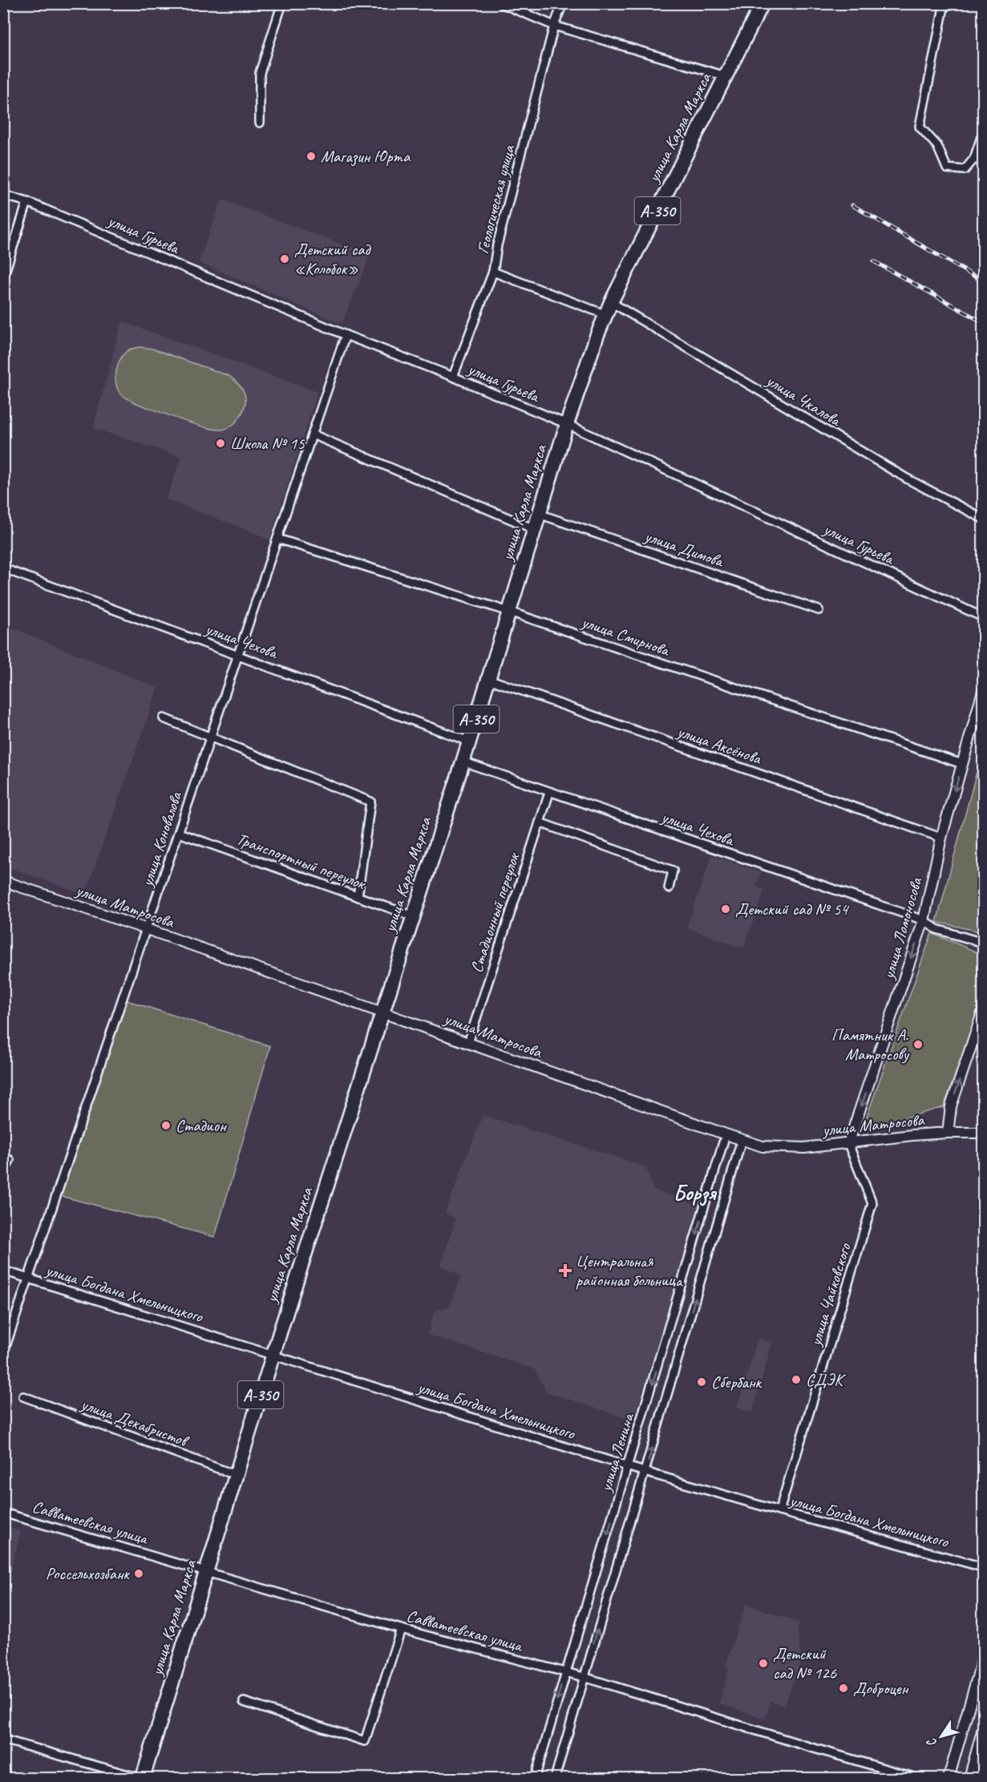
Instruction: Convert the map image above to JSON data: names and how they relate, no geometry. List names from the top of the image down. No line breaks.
{"streets":{"highway":["улица Карла Маркса","А-350"],"street":["Геологическая улица","улица Гурьева","улица Чкалова","улица Димова","улица Смирнова","улица Чехова","улица Аксёнова","улица Коновалова","Транспортный переулок","улица Матросова","Стадионный переулок","улица Ломоносова","улица Богдана Хмельницкого","улица Чайковского","улица Декабристов","улица Ленина","Савватеевская улица"]},"crossings":[["улица Карла Маркса","улица Гурьева"],["улица Карла Маркса","улица Чкалова"],["улица Карла Маркса","улица Димова"],["улица Карла Маркса","улица Смирнова"],["улица Карла Маркса","улица Чехова"],["улица Карла Маркса","улица Аксёнова"],["улица Карла Маркса","Транспортный переулок"],["улица Карла Маркса","улица Матросова"],["улица Карла Маркса","улица Богдана Хмельницкого"],["улица Карла Маркса","улица Декабристов"],["улица Карла Маркса","Савватеевская улица"],["Геологическая улица","улица Гурьева"],["улица Гурьева","улица Коновалова"],["улица Смирнова","улица Коновалова"],["улица Смирнова","улица Ломоносова"],["улица Чехова","улица Коновалова"],["улица Чехова","Стадионный переулок"],["улица Чехова","улица Ломоносова"],["улица Аксёнова","улица Ломоносова"],["улица Коновалова","Транспортный переулок"],["улица Коновалова","улица Матросова"],["улица Коновалова","улица Богдана Хмельницкого"],["улица Матросова","Стадионный переулок"],["улица Матросова","улица Ломоносова"],["улица Матросова","улица Чайковского"],["улица Матросова","улица Ленина"],["улица Ломоносова","улица Чайковского"],["улица Богдана Хмельницкого","улица Чайковского"],["улица Богдана Хмельницкого","улица Ленина"],["улица Ленина","Савватеевская улица"]],"districts":["Борзя"],"places":{"other":["Магазин Юрта","Детский сад «Колобок»","Школа № 15","Детский сад № 54","Памятник А. Матросову","Стадион","СДЭК","Сбербанк","Россельхозбанк","Детский сад № 126","Доброцен"],"health":["Центральная районная больница"]},"north":"bottom left"}
